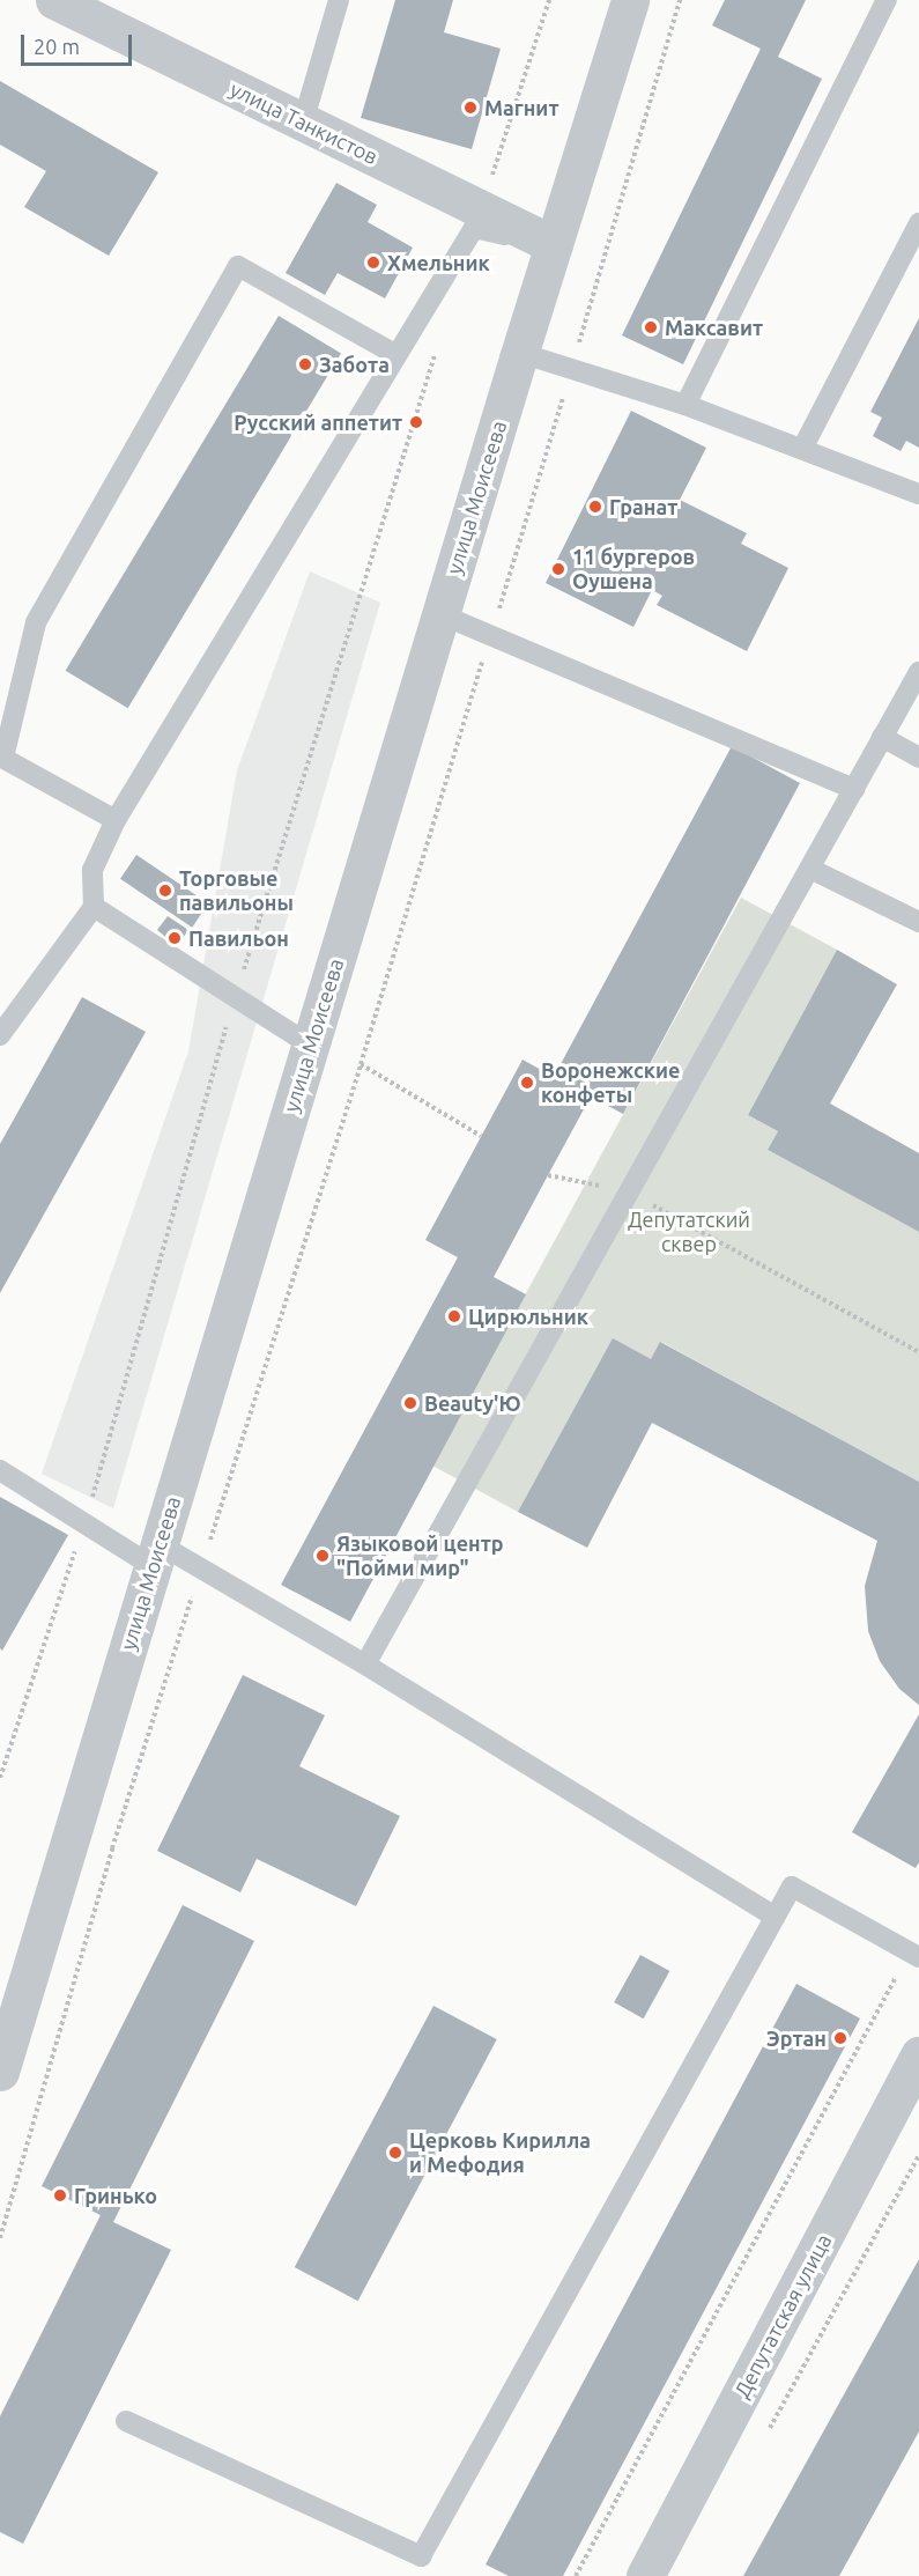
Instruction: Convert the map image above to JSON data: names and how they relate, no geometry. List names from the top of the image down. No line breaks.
{"streets":{"street":["улица Танкистов","улица Моисеева","Депутатская улица"]},"crossings":[["улица Танкистов","улица Моисеева"]],"parks":["Депутатский сквер"],"places":["Магнит","Хмельник","Максавит","Забота","Русский аппетит","Гранат","11 бургеров Оушена","Торговые павильоны","Павильон","Воронежские конфеты","Цирюльник","Beauty'Ю","Языковой центр \"Пойми мир\"","Эртан","Церковь Кирилла и Мефодия","Гринько"],"scale_bar":"20 m"}
